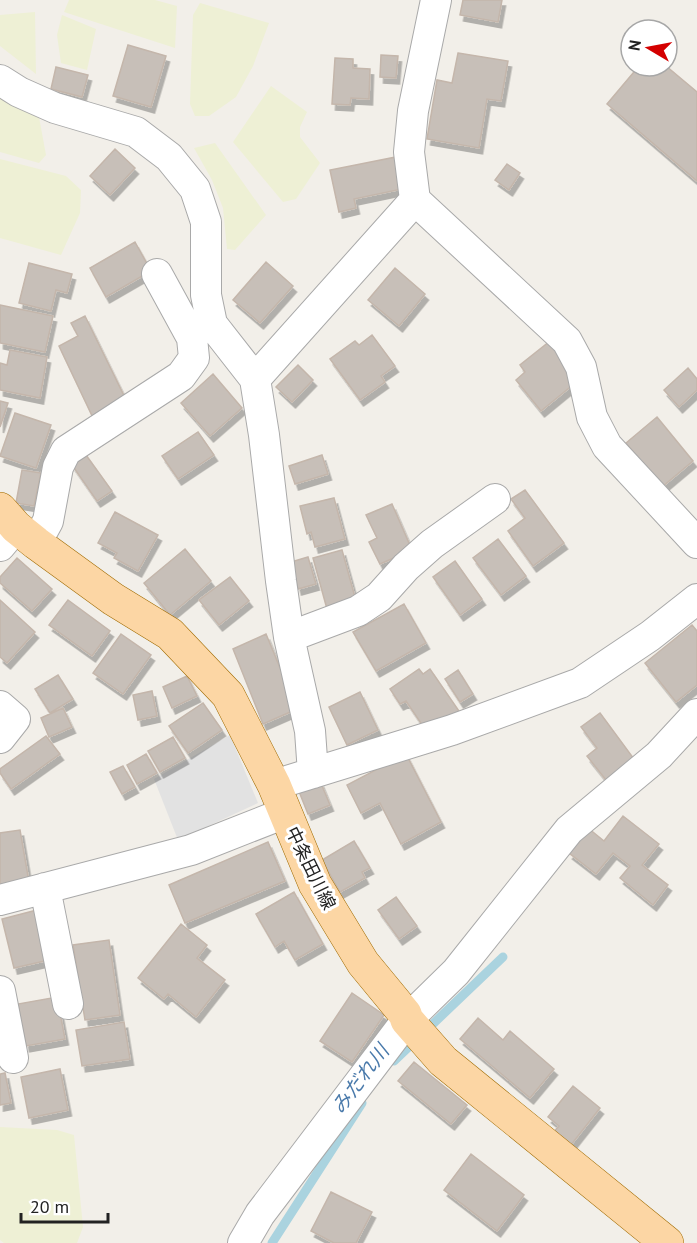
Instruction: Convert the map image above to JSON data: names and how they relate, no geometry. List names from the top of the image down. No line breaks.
{"streets":{"main road":["中条田川線"]},"water":["みだれ川"],"scale_bar":"20 m","north":"left"}
